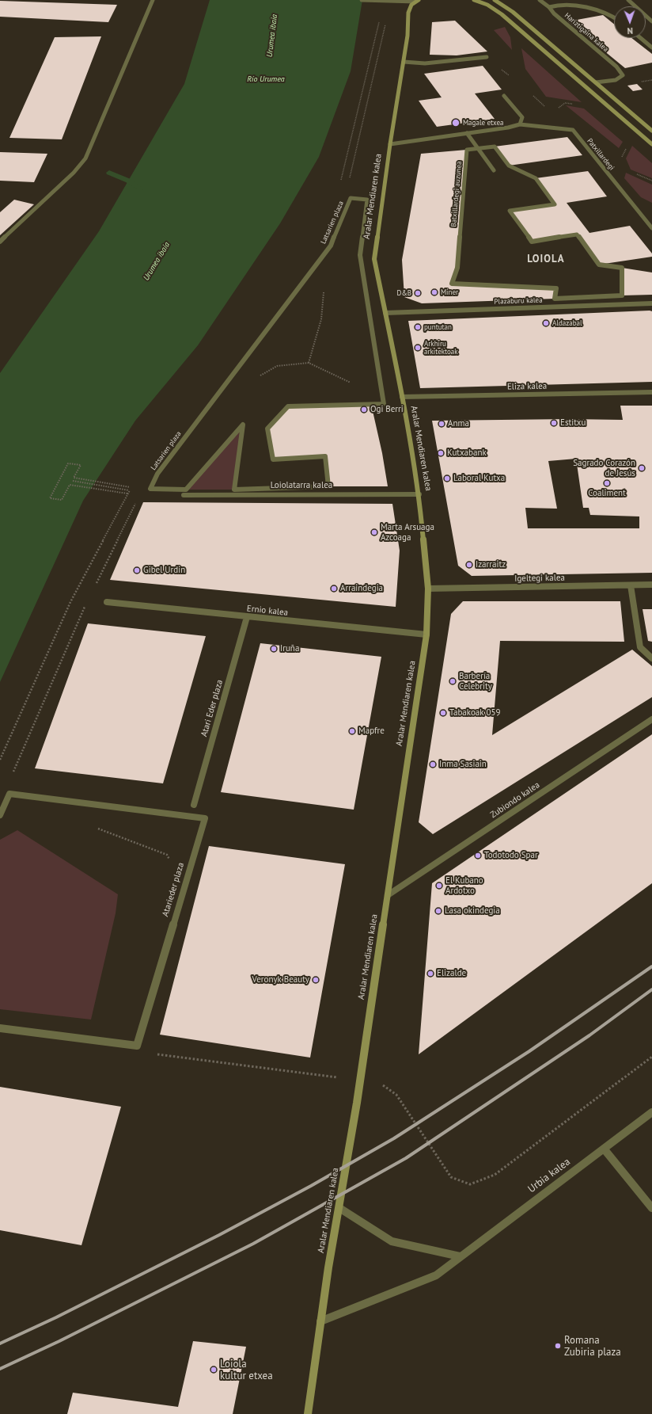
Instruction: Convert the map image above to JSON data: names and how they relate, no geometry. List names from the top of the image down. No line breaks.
{"streets":{"street":["Hariztigaina kalea","Patxillardegi","Batxillardegi auzunea","Aralar Mendiaren kalea","Latsarien plaza","Plazaburu kalea","Eliza kalea","Loiolatarra kalea","Igeltegi kalea","Ernio kalea","Atari Eder plaza","Zubiondo kalea","Atarieder plaza","Urbia kalea"]},"crossings":[["Patxillardegi","Aralar Mendiaren kalea"],["Aralar Mendiaren kalea","Plazaburu kalea"],["Aralar Mendiaren kalea","Eliza kalea"],["Aralar Mendiaren kalea","Loiolatarra kalea"],["Aralar Mendiaren kalea","Igeltegi kalea"],["Aralar Mendiaren kalea","Ernio kalea"],["Aralar Mendiaren kalea","Zubiondo kalea"],["Aralar Mendiaren kalea","Urbia kalea"],["Ernio kalea","Atari Eder plaza"]],"districts":["LOIOLA"],"water":["Urumea ibaia","Río Urumea"],"places":["Magale etxea","Miner","D&B","Aldazabal","puntutan","Arkhiru arkitektoak","Ogi Berri","Estitxu","Anma","Kutxabank","Sagrado Corazón de Jesús","Laboral Kutxa","Coaliment","Marta Arsuaga Azcoaga","Izarraitz","Gibel Urdin","Arraindegia","Iruña","Barbería Celebrity","Tabakoak 059","Mapfre","Inma Sasiain","Todotodo Spar","El Kubano Ardotxo","Lasa okindegia","Elizalde","Veronyk Beauty","Romana Zubiria plaza","Loiola kultur etxea"],"north":"bottom"}
